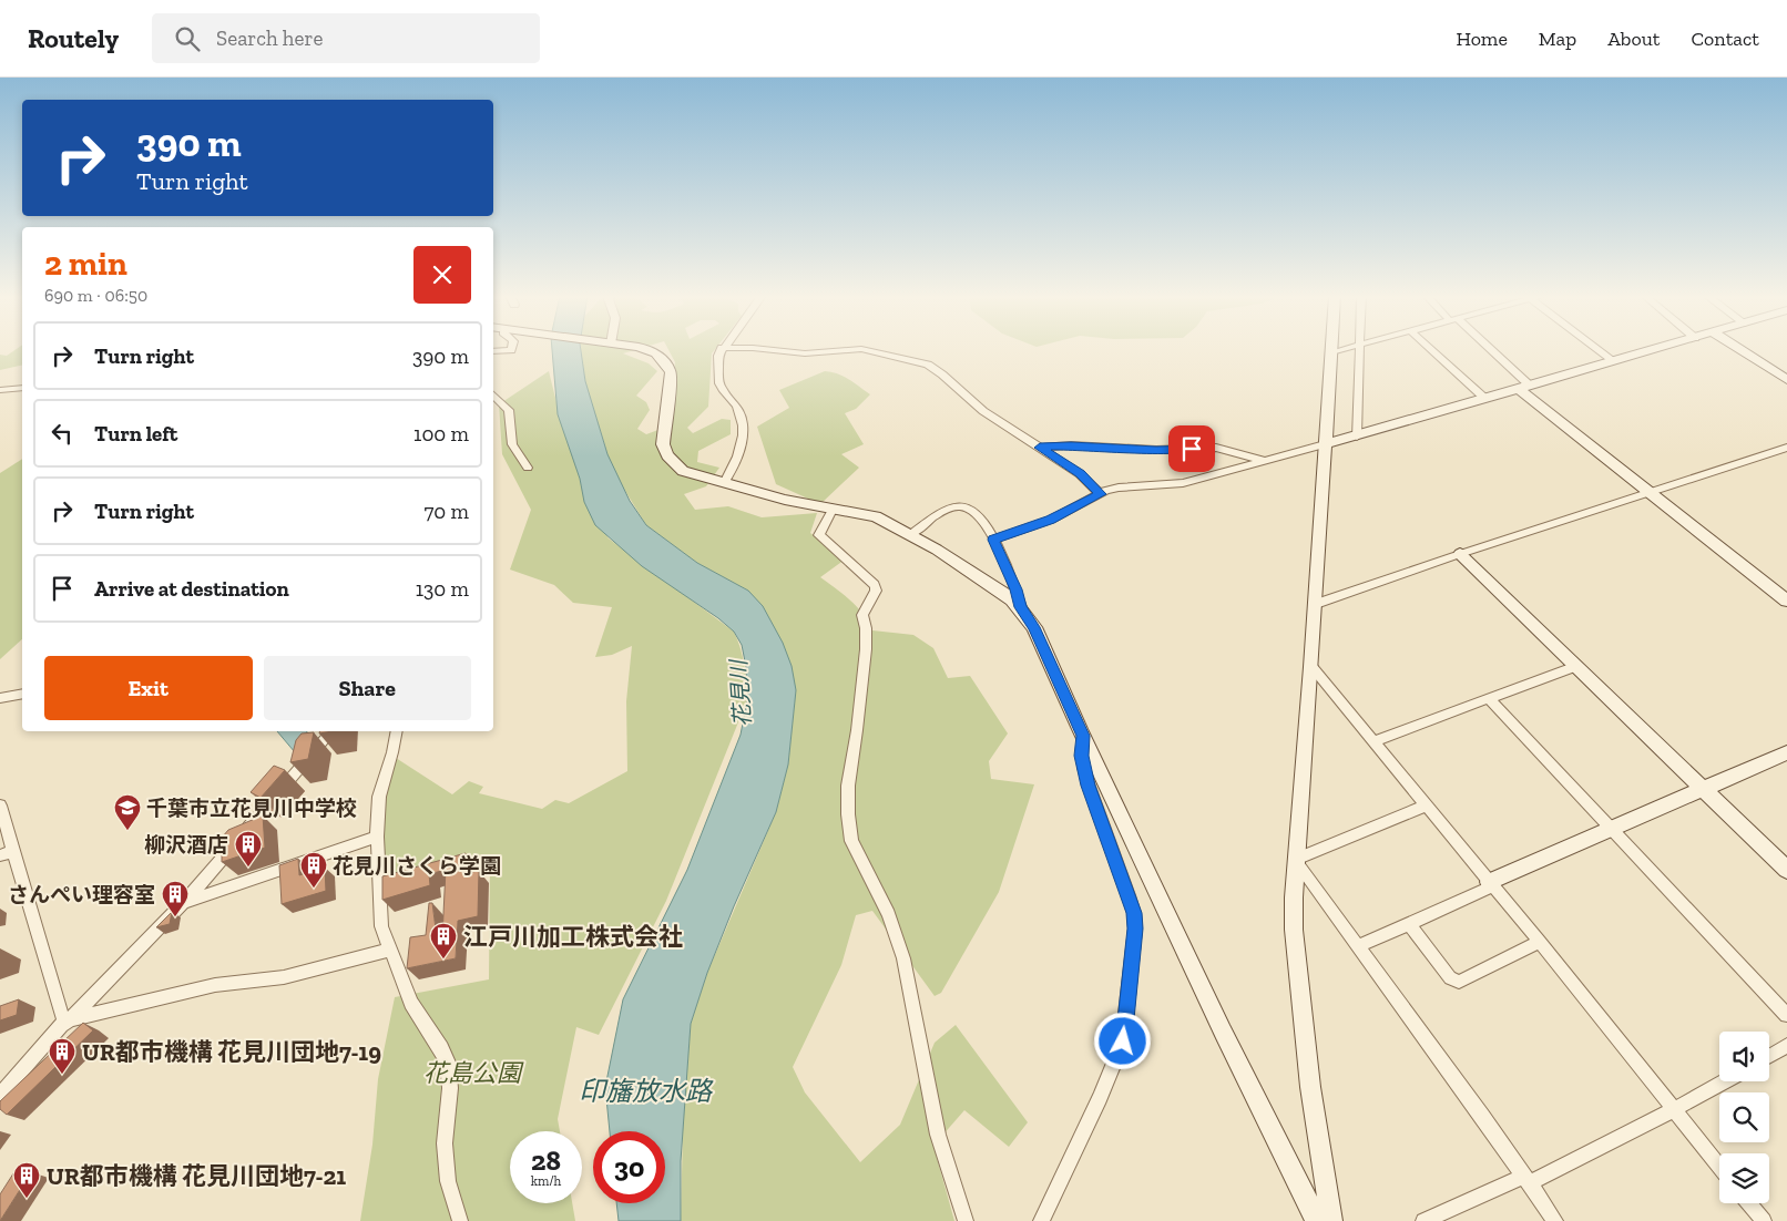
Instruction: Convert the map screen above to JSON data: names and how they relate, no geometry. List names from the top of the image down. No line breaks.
{"water":["花見川","印旛放水路"],"parks":["花島公園"],"places":{"school or university":["千葉市立花見川中学校"],"building":["柳沢酒店","花見川さくら学園","さんぺい理容室","江戸川加工株式会社","UR都市機構 花見川団地7-19","UR都市機構 花見川団地7-21"]},"page":{"header":"Routely","search":"Search here","nav":["Home","Map","About","Contact"],"turn":["390 m","Turn right"],"heading":["2 min","690 m · 06:50"],"list":[{"name":"Turn right","value":"390 m"},{"name":"Turn left","value":"100 m"},{"name":"Turn right","value":"70 m"},{"name":"Arrive at destination","value":"130 m"}],"buttons":["Exit","Share"],"speed":"28 km/h","limit":"30"}}
